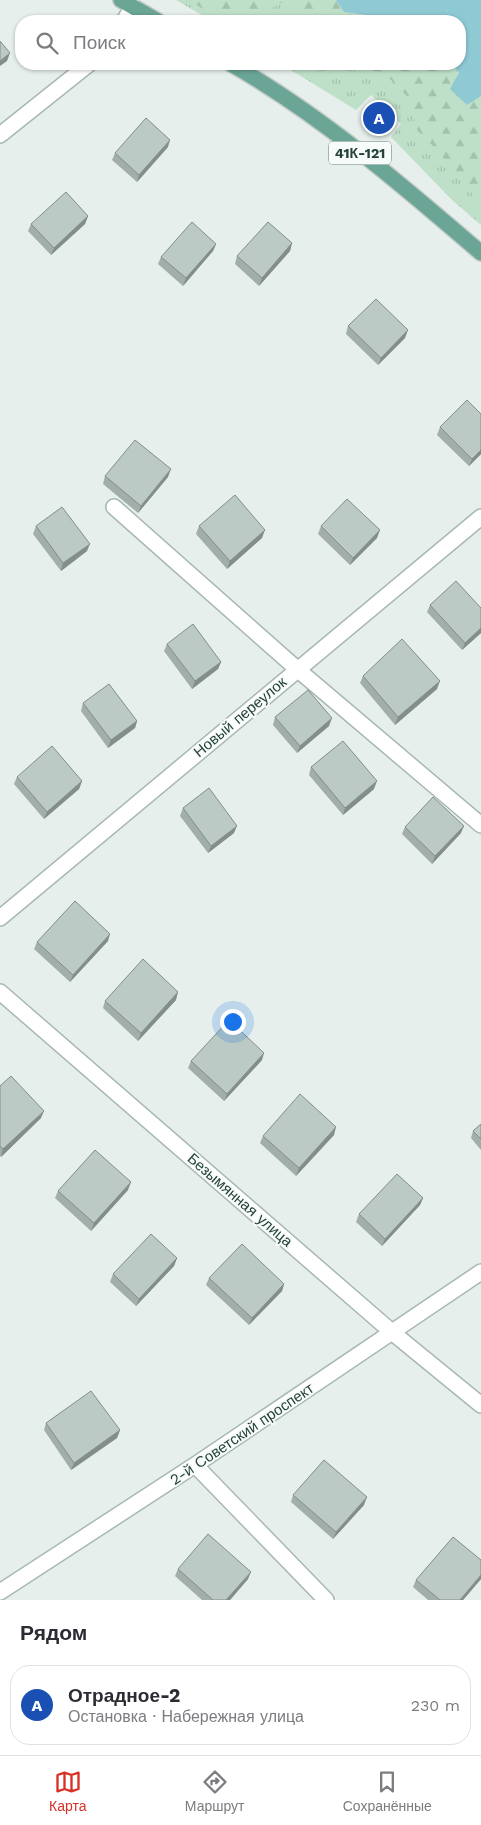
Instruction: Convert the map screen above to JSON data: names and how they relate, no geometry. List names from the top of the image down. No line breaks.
{"streets":{"main road":["41К-121"],"street":["Новый переулок","Безымянная улица","2-й Советский проспект"]},"crossings":[["Безымянная улица","2-й Советский проспект"]],"page":{"search":"Поиск","pins":"A","heading":"Рядом","list":[{"mark":"A","name":"Отрадное-2","note":"Остановка · Набережная улица","value":"230 m"}],"nav":["Карта","Маршрут","Сохранённые"]}}
